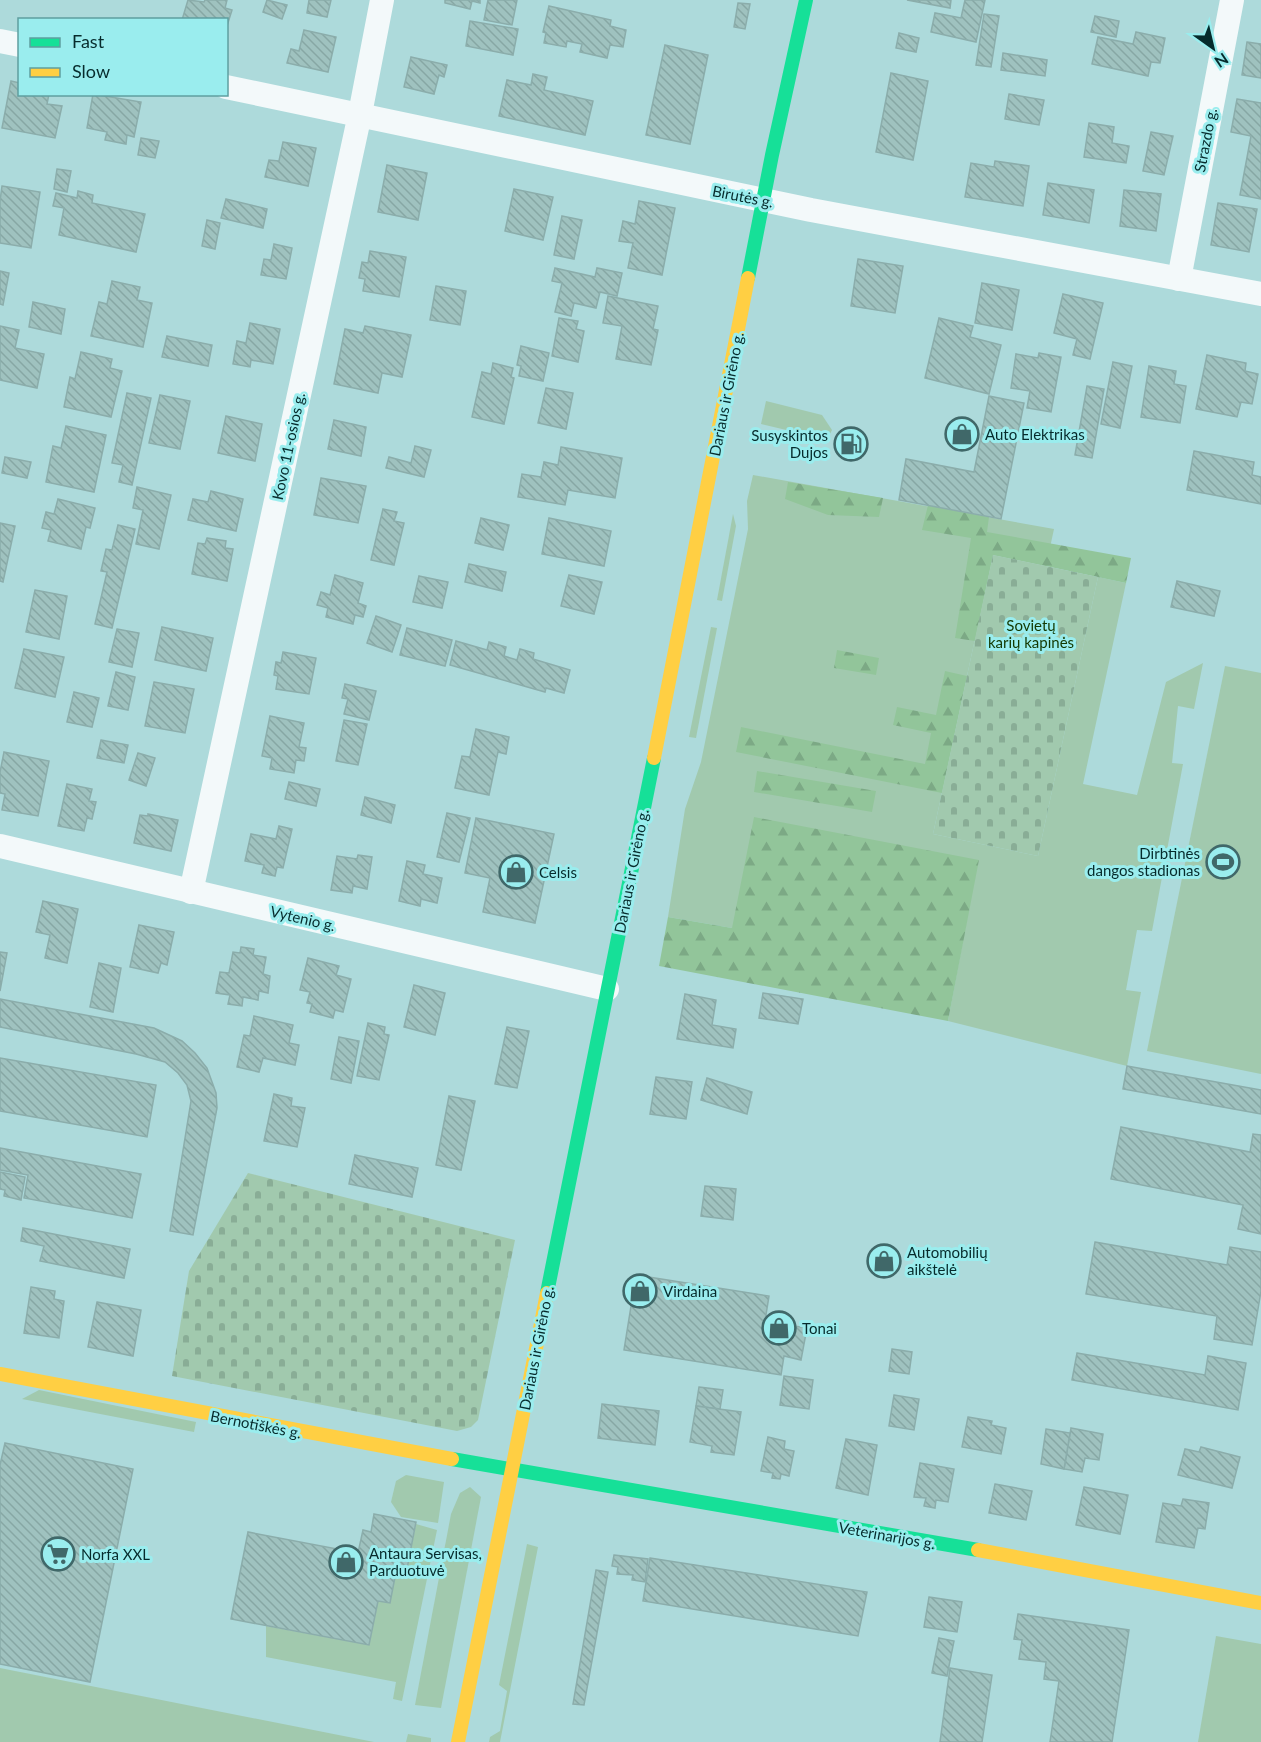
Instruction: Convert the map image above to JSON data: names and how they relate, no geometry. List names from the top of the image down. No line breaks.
{"streets":{"main road":["Dariaus ir Girėno g.","Bernotiškės g.","Veterinarijos g."],"street":["Strazdo g.","Birutės g.","Kovo 11-osios g.","Vytenio g."]},"crossings":[["Strazdo g.","Birutės g."],["Birutės g.","Dariaus ir Girėno g."],["Birutės g.","Kovo 11-osios g."],["Dariaus ir Girėno g.","Vytenio g."],["Dariaus ir Girėno g.","Bernotiškės g."],["Dariaus ir Girėno g.","Veterinarijos g."],["Kovo 11-osios g.","Vytenio g."],["Bernotiškės g.","Veterinarijos g."]],"parks":["Sovietų karių kapinės"],"places":{"shop":["Auto Elektrikas","Celsis","Automobilių aikštelė","Virdaina","Tonai","Antaura Servisas, Parduotuvė"],"fuel station":["Susyskintos Dujos"],"sports":["Dirbtinės dangos stadionas"],"supermarket":["Norfa XXL"]},"legend":["Fast","Slow"],"north":"bottom right"}
